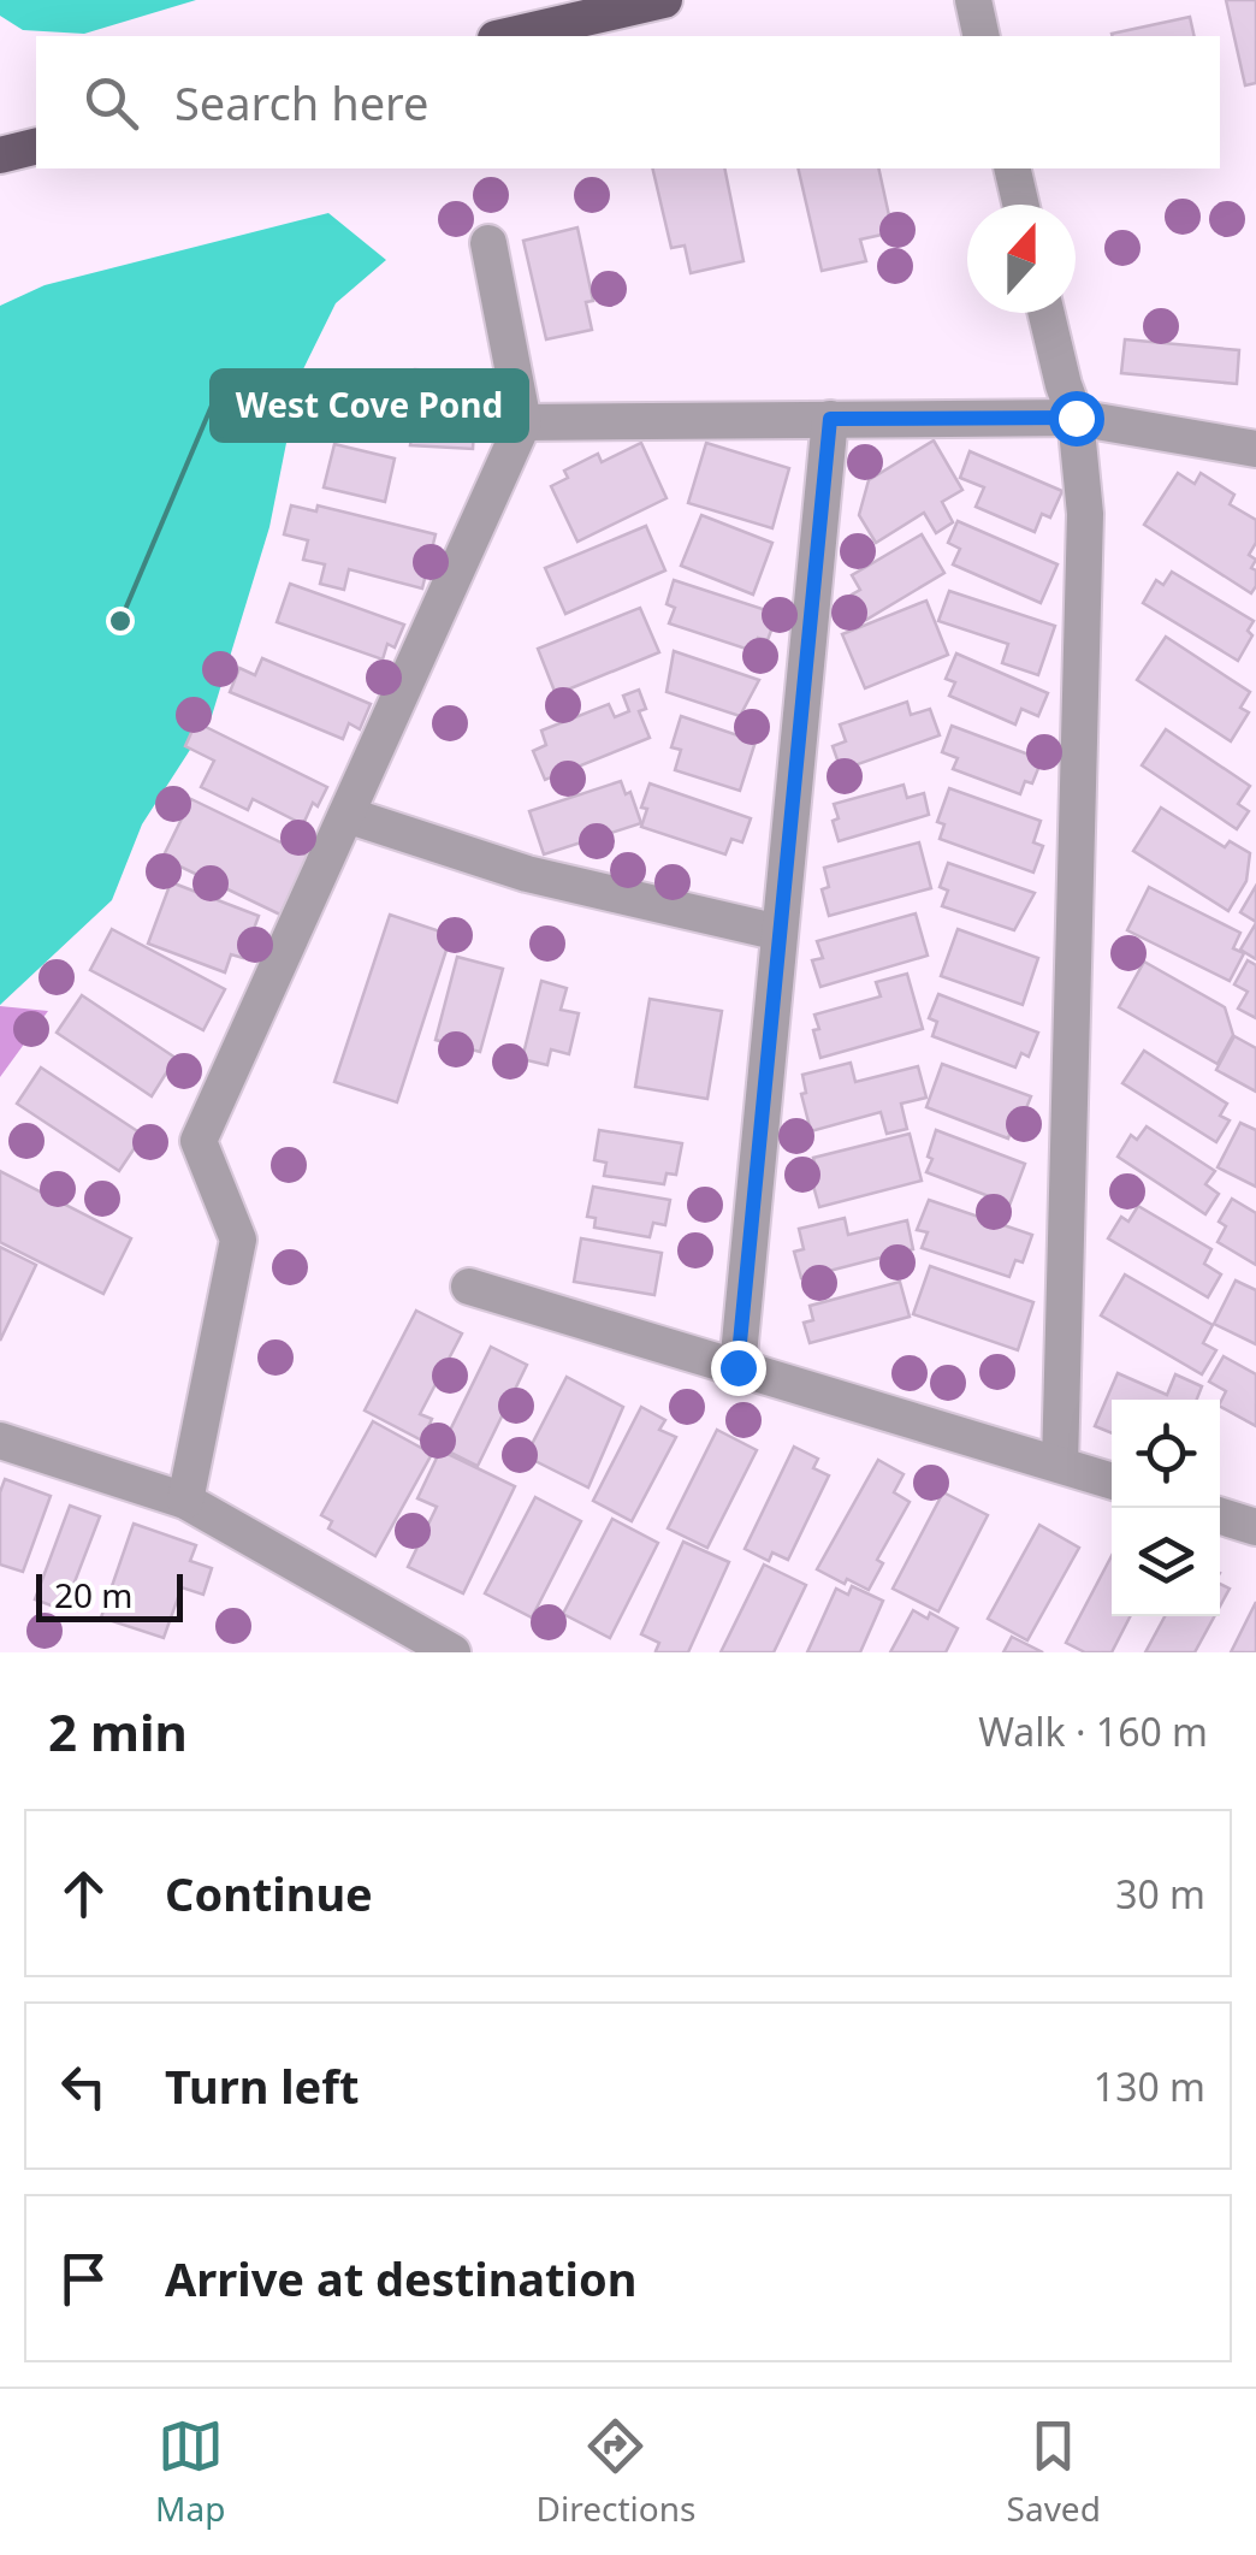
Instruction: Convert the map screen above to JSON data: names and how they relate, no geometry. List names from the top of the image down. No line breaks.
{"places":["West Cove Pond"],"scale_bar":"20 m","north":"top","page":{"search":"Search here","scale":"20 m","heading":["2 min","Walk · 160 m"],"list":[["Continue","30 m"],["Turn left","130 m"],"Arrive at destination"],"nav":["Map","Directions","Saved"]}}
